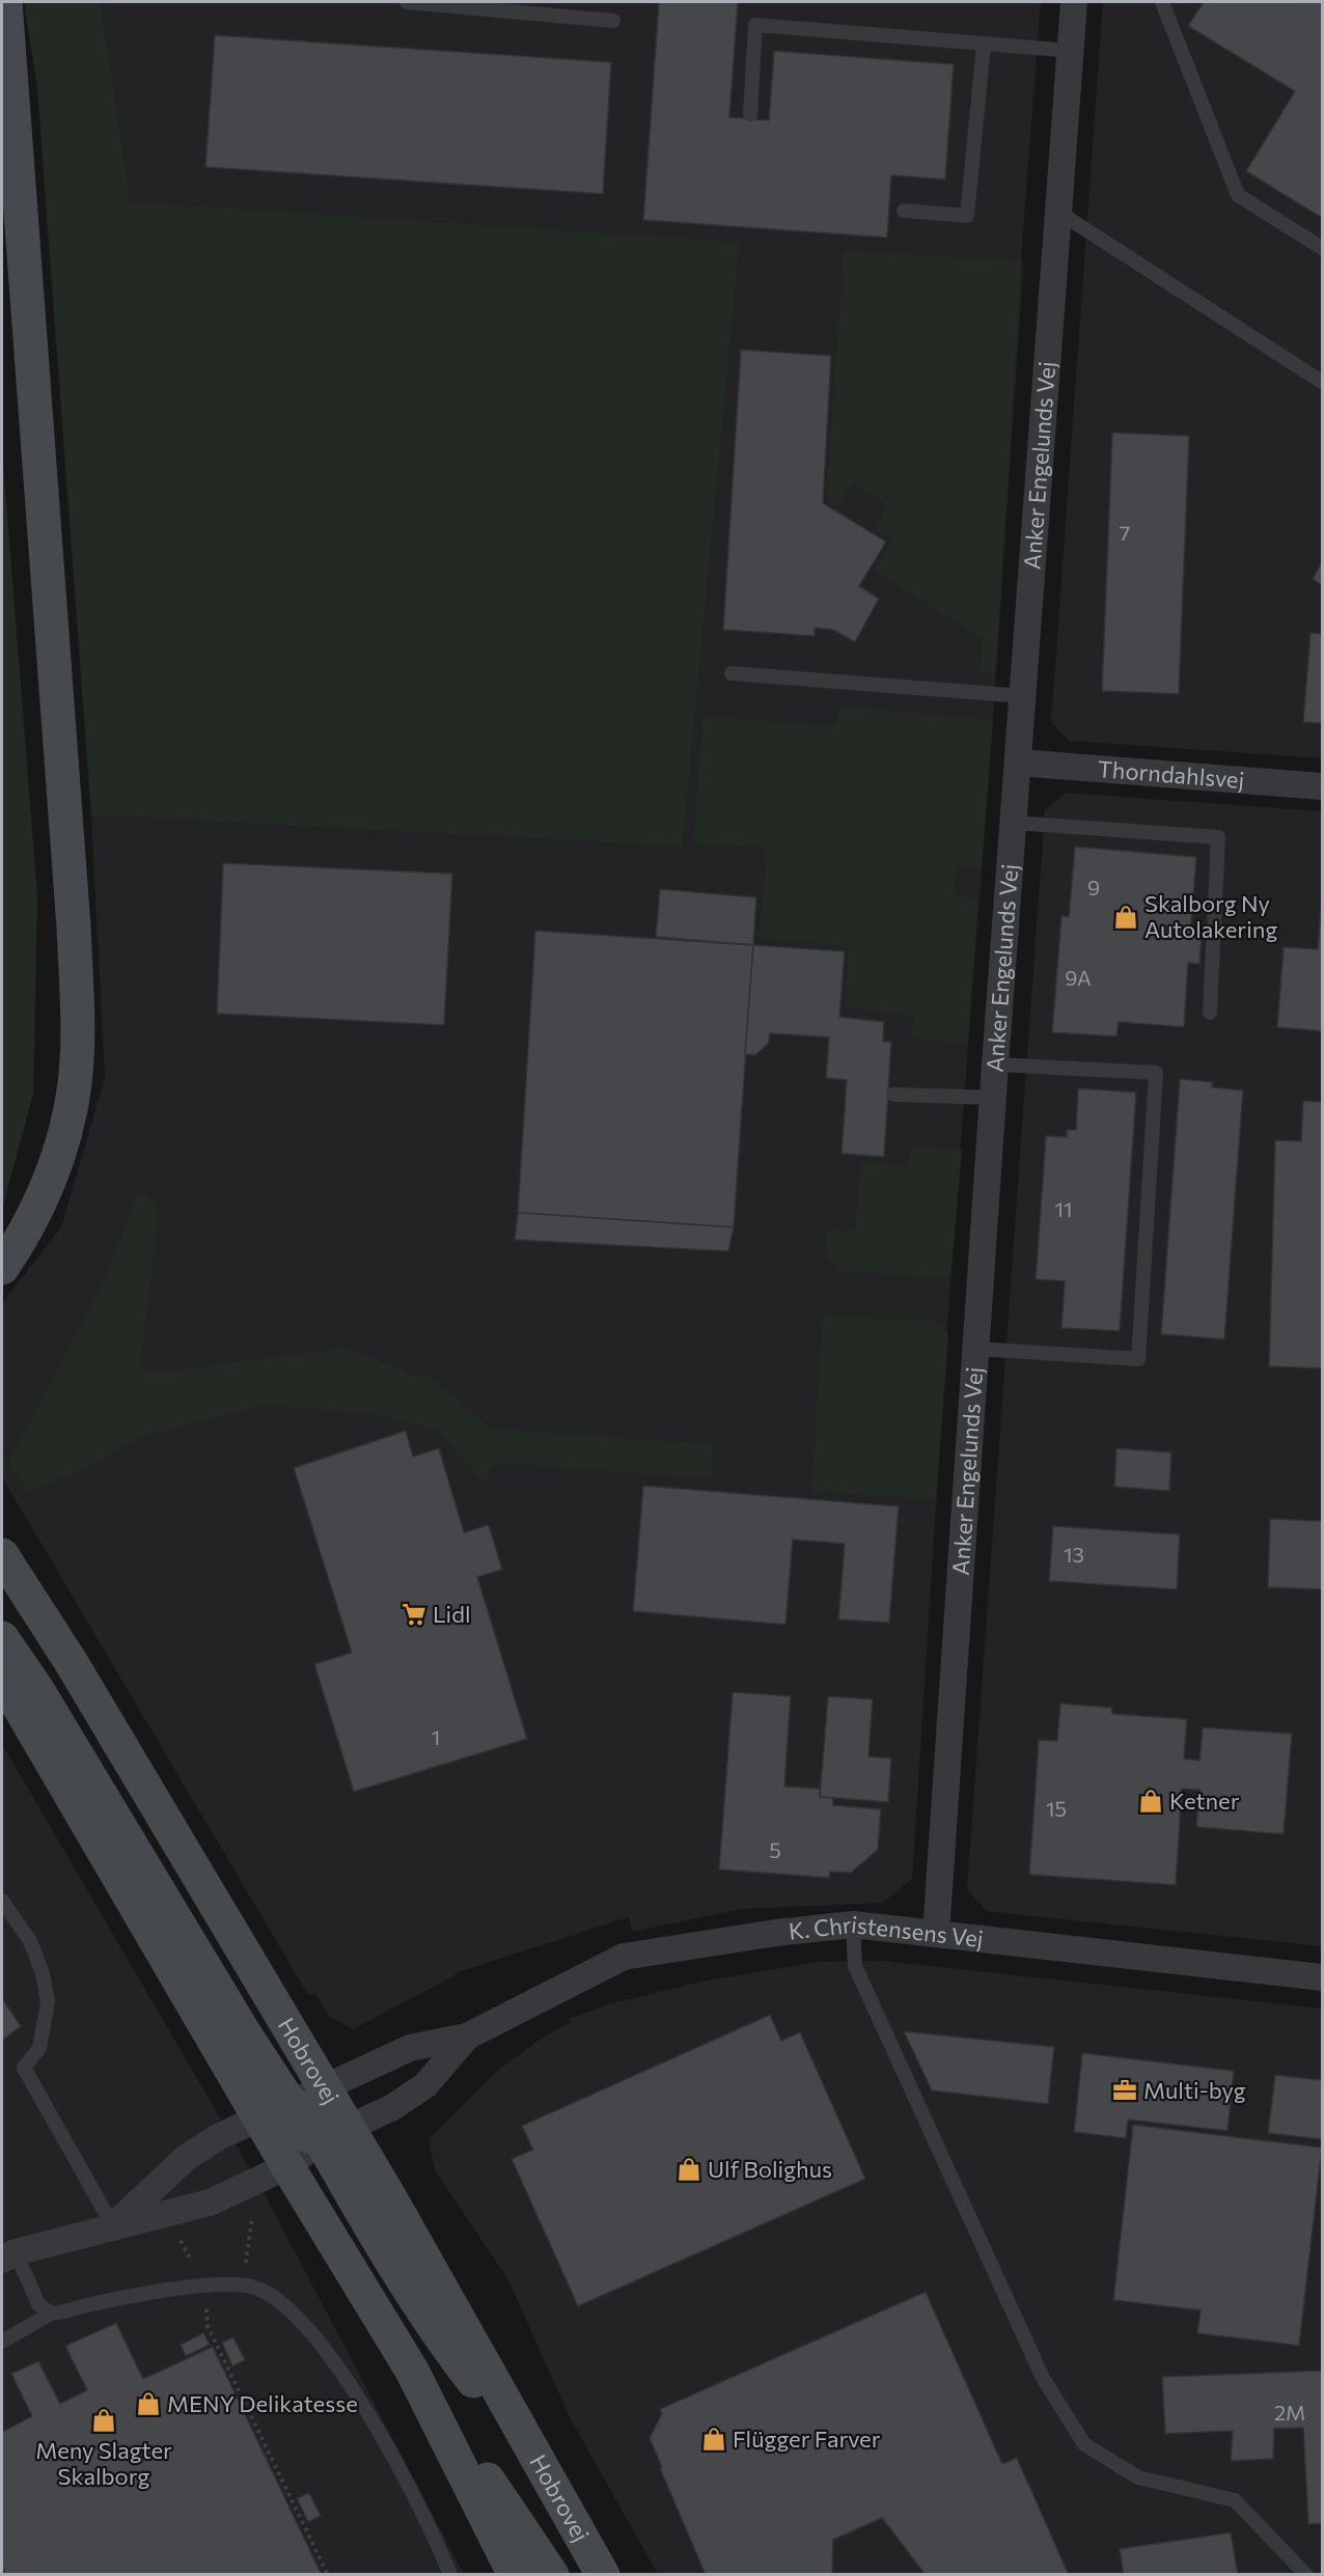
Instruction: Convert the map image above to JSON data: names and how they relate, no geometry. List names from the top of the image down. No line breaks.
{"streets":{"main road":["Hobrovej"],"street":["Anker Engelunds Vej","Thorndahlsvej","K. Christensens Vej"]},"crossings":[["Anker Engelunds Vej","Thorndahlsvej"],["Anker Engelunds Vej","K. Christensens Vej"],["K. Christensens Vej","Hobrovej"]],"places":{"shop":["Skalborg Ny Autolakering","Ketner","Ulf Bolighus","MENY Delikatesse","Meny Slagter Skalborg","Flügger Farver"],"supermarket":["Lidl"],"office":["Multi-byg"]},"house_numbers":["7","9","9A","11","13","1","15","5","2M"]}
